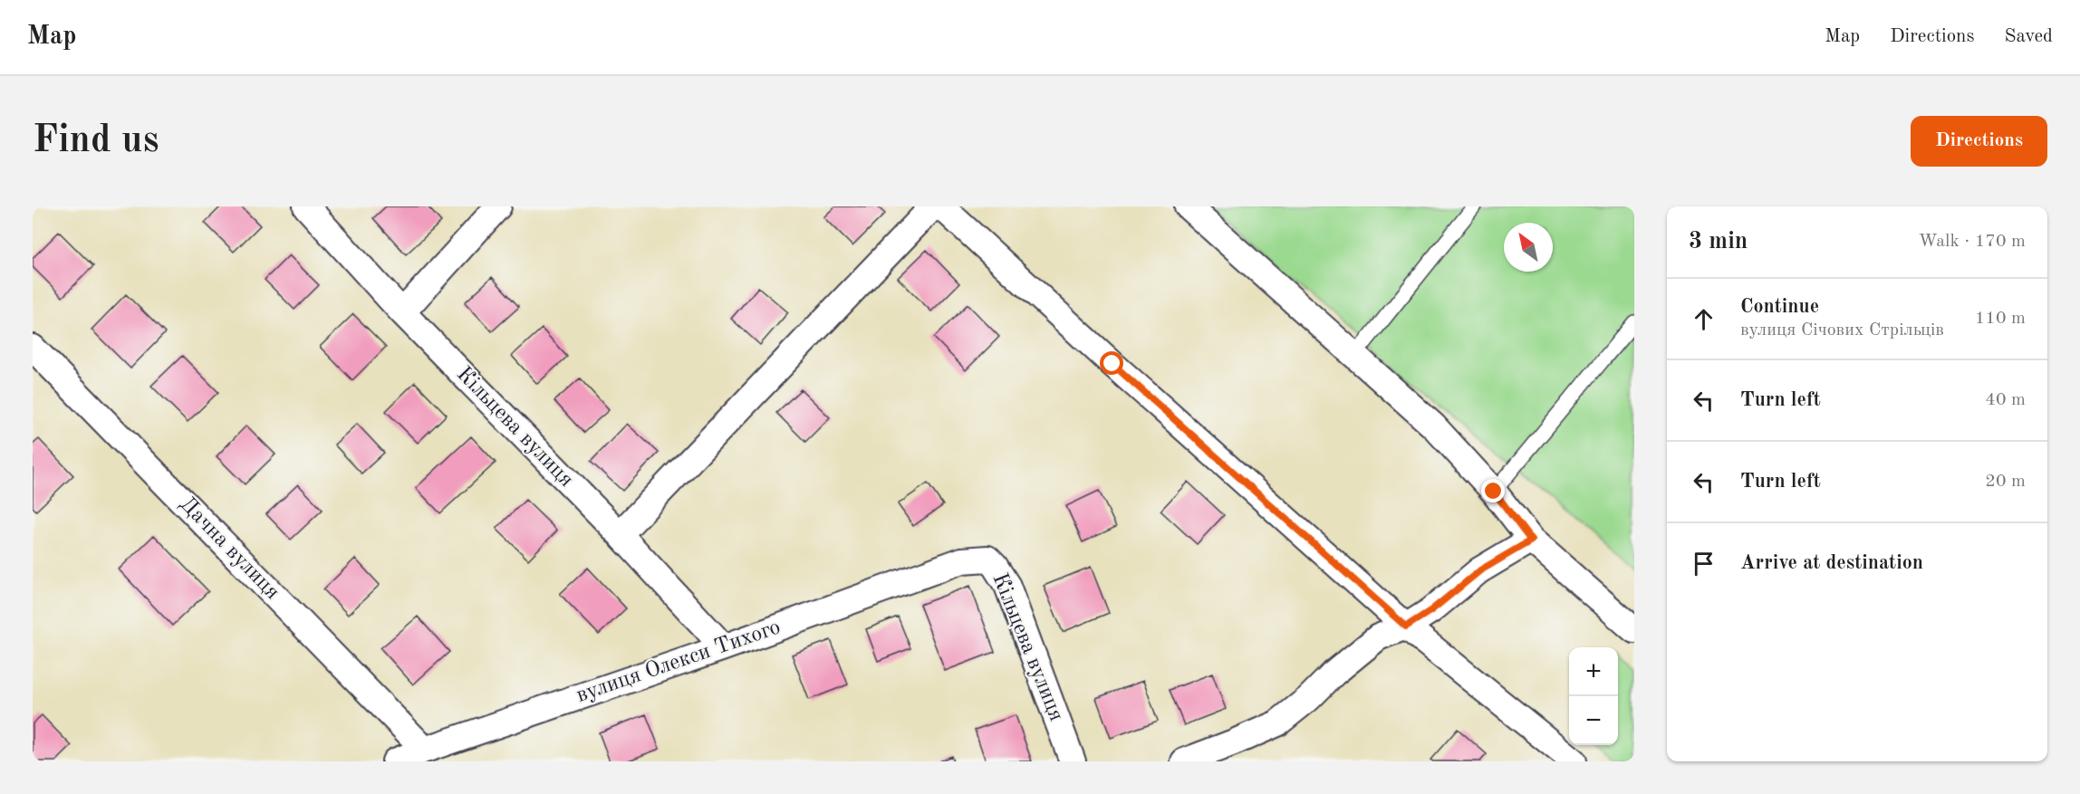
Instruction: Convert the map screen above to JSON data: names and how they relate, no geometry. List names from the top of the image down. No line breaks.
{"streets":{"street":["Кільцева вулиця","Дачна вулиця","вулиця Олекси Тихого"]},"crossings":[["Кільцева вулиця","вулиця Олекси Тихого"],["Дачна вулиця","вулиця Олекси Тихого"]],"north":"top left","page":{"header":"Map","nav":["Map","Directions","Saved"],"buttons":"Directions","title":"Find us","heading":["3 min","Walk · 170 m"],"list":[["Continue","вулиця Січових Стрільців","110 m"],["Turn left","40 m"],["Turn left","20 m"],"Arrive at destination"],"map_buttons":["+","−"]}}
